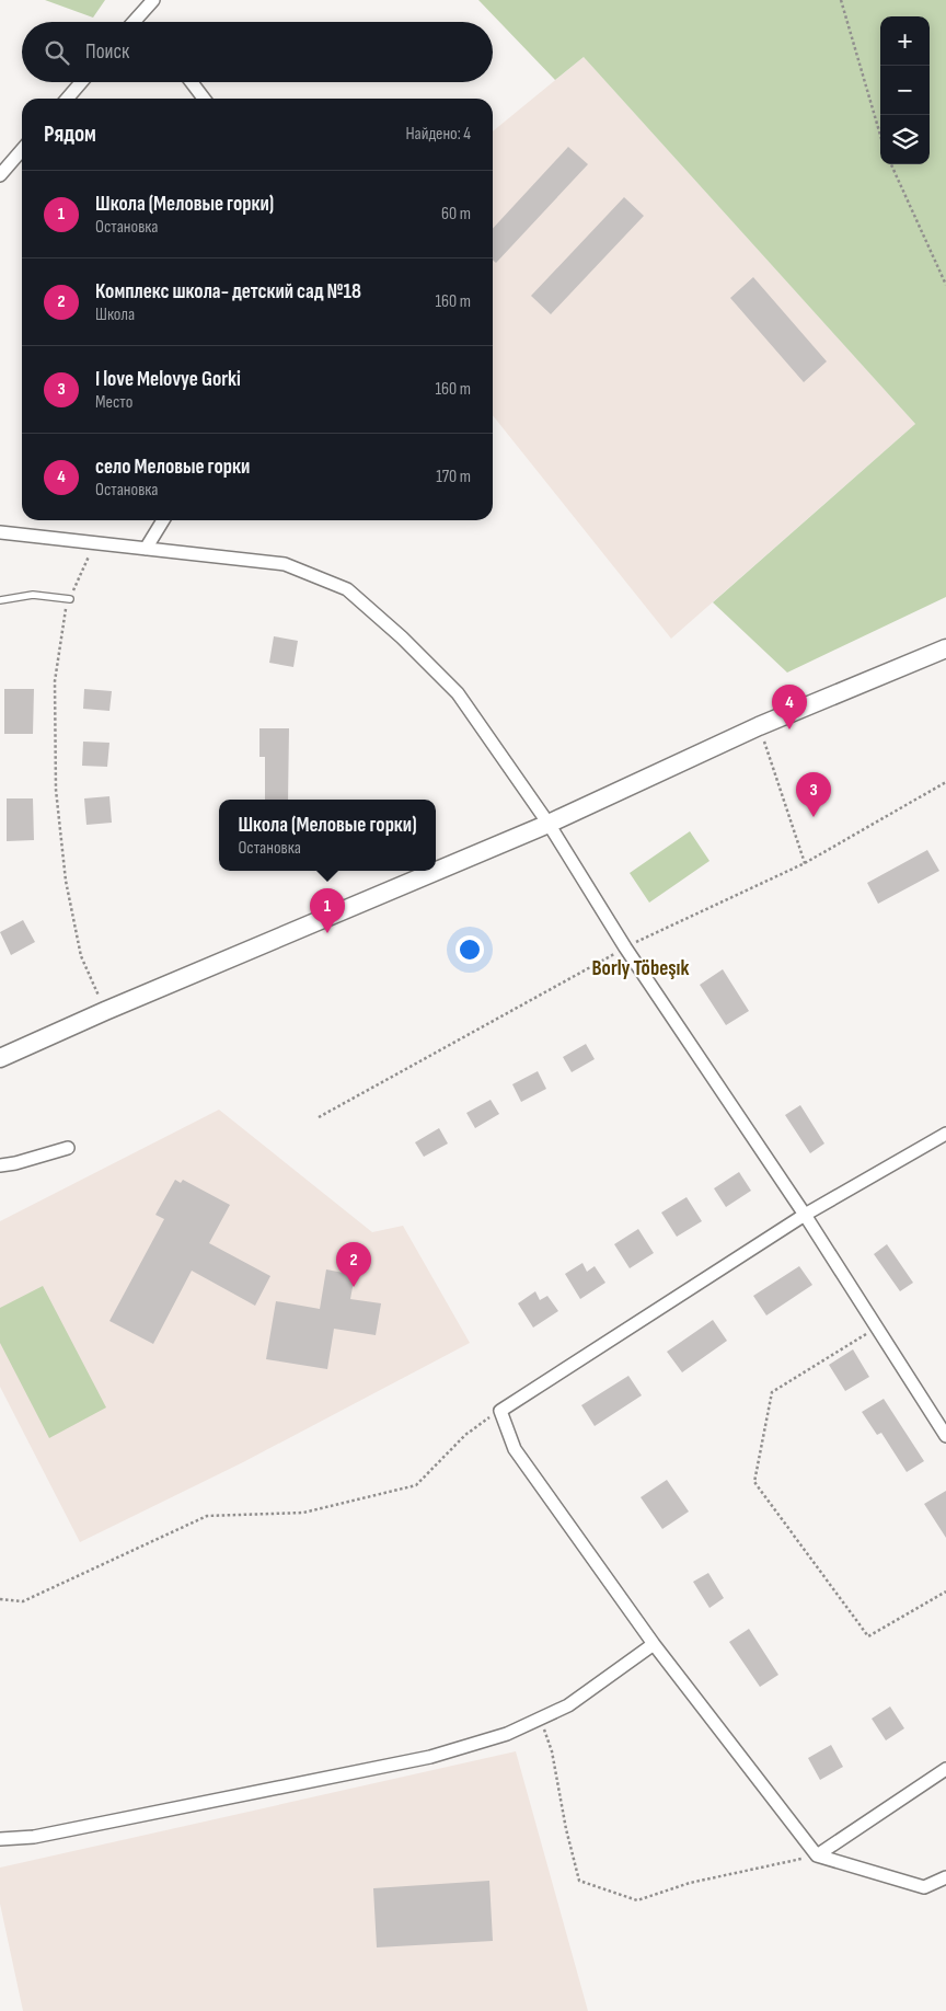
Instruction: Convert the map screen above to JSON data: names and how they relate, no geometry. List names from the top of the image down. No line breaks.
{"districts":["Borly Töbeşık"],"page":{"map_buttons":["+","−"],"search":"Поиск","heading":["Рядом","Найдено: 4"],"list":[{"mark":"1","name":"Школа (Меловые горки)","note":"Остановка","value":"60 m"},{"mark":"2","name":"Комплекс школа- детский сад №18","note":"Школа","value":"160 m"},{"mark":"3","name":"I love Melovye Gorki","note":"Место","value":"160 m"},{"mark":"4","name":"село Меловые горки","note":"Остановка","value":"170 m"}],"pins":["4","3","1","2"],"popup":["Школа (Меловые горки)","Остановка"]}}
